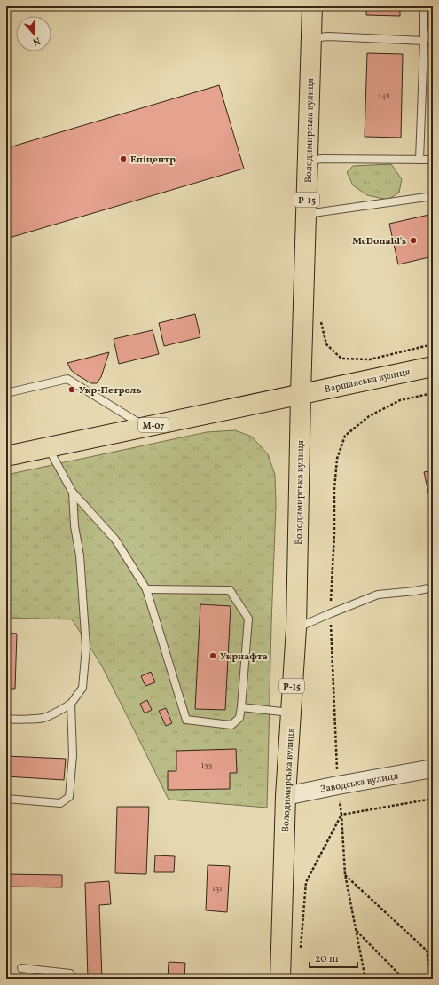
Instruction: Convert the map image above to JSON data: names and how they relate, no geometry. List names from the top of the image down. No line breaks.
{"streets":{"main road":["Володимирська вулиця","Р-15","Варшавська вулиця","М-07"],"street":["Заводська вулиця"]},"crossings":[["Володимирська вулиця","Варшавська вулиця"],["Володимирська вулиця","М-07"],["Володимирська вулиця","Заводська вулиця"],["Варшавська вулиця","М-07"]],"places":["Епіцентр","McDonald's","Укр-Петроль","Укрнафта"],"house_numbers":["148","133","131"],"scale_bar":"20 m","north":"bottom"}
